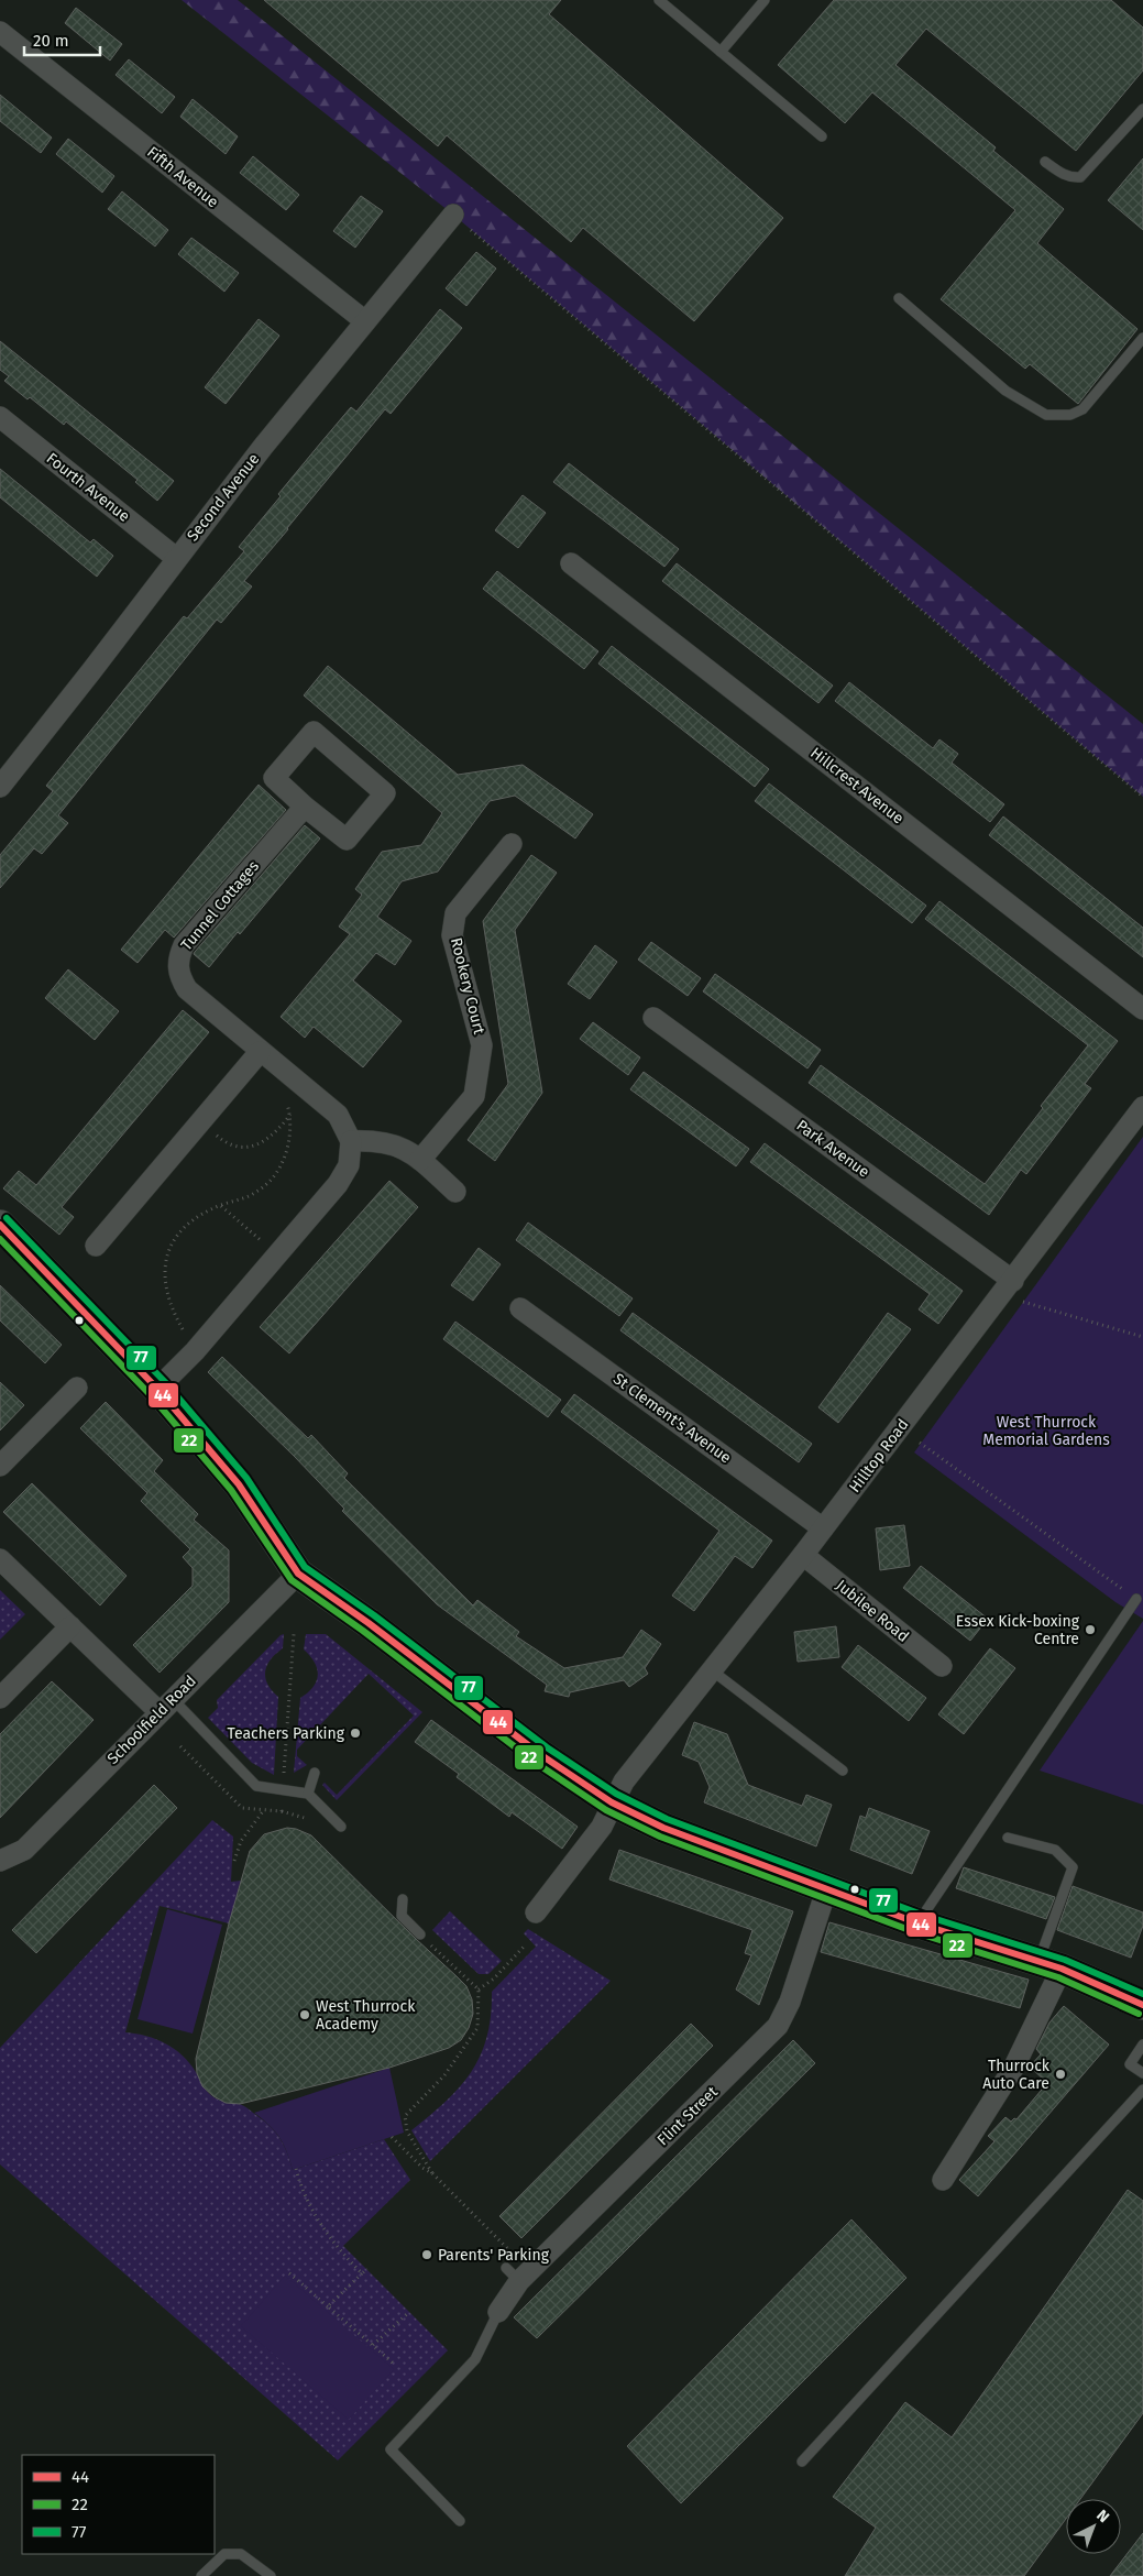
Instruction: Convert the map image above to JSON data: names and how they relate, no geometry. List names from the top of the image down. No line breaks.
{"streets":{"street":["Fifth Avenue","Fourth Avenue","Second Avenue","Hillcrest Avenue","Tunnel Cottages","Rookery Court","Park Avenue","St Clement's Avenue","Hilltop Road","Jubilee Road","Schoolfield Road","Flint Street"]},"crossings":[["Fifth Avenue","Second Avenue"],["Fourth Avenue","Second Avenue"],["Park Avenue","Hilltop Road"],["St Clement's Avenue","Hilltop Road"],["Hilltop Road","Jubilee Road"]],"parks":["West Thurrock Memorial Gardens"],"places":["Essex Kick-boxing Centre","Teachers Parking","West Thurrock Academy","Thurrock Auto Care","Parents' Parking"],"lines":["transit line 77","transit line 44","transit line 22"],"legend":["44","22","77"],"scale_bar":"20 m","north":"top right"}
